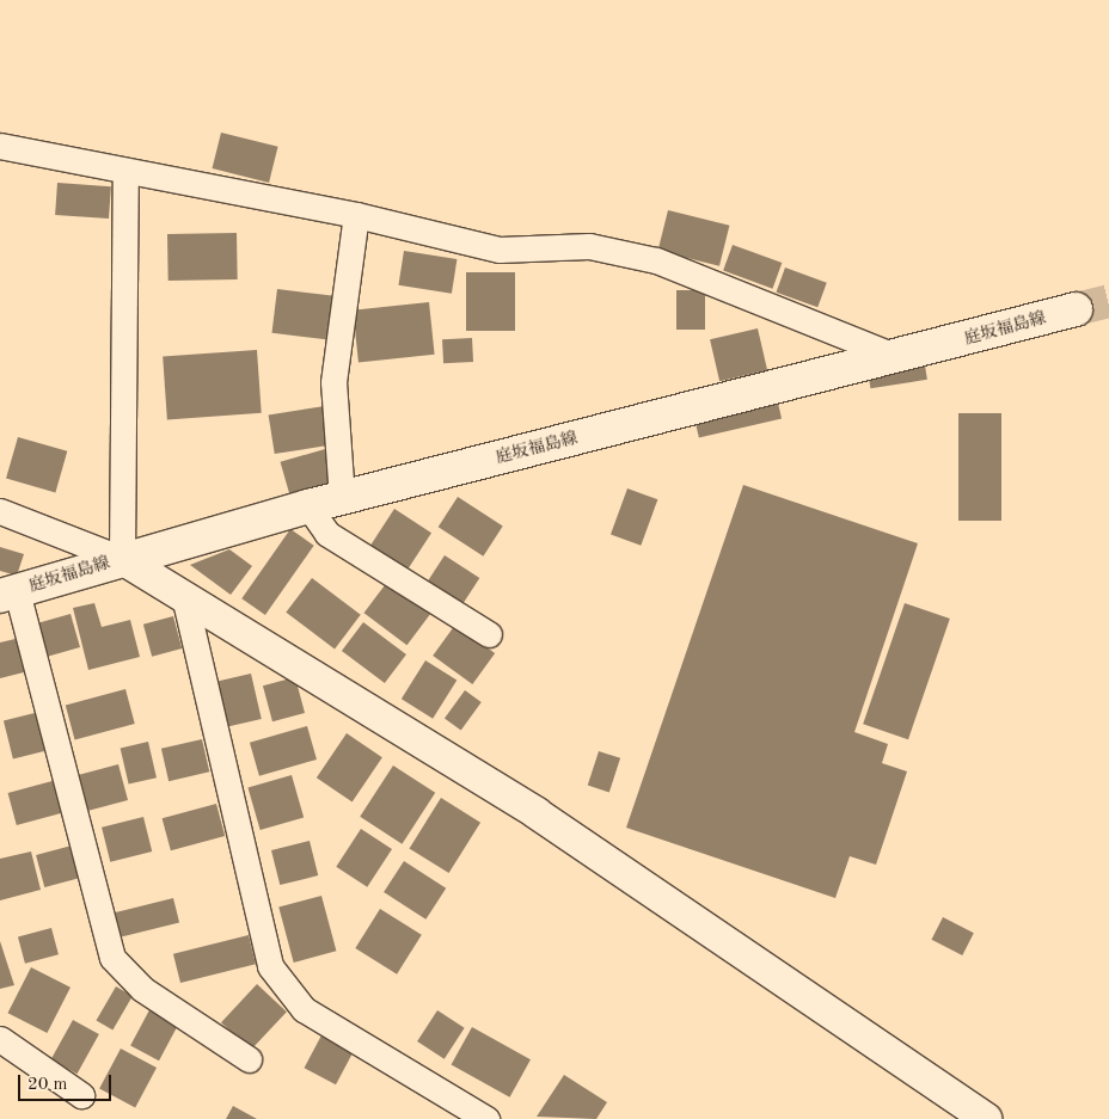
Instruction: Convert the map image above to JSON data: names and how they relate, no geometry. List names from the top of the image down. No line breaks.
{"streets":{"main road":["庭坂福島線"]},"scale_bar":"20 m"}
